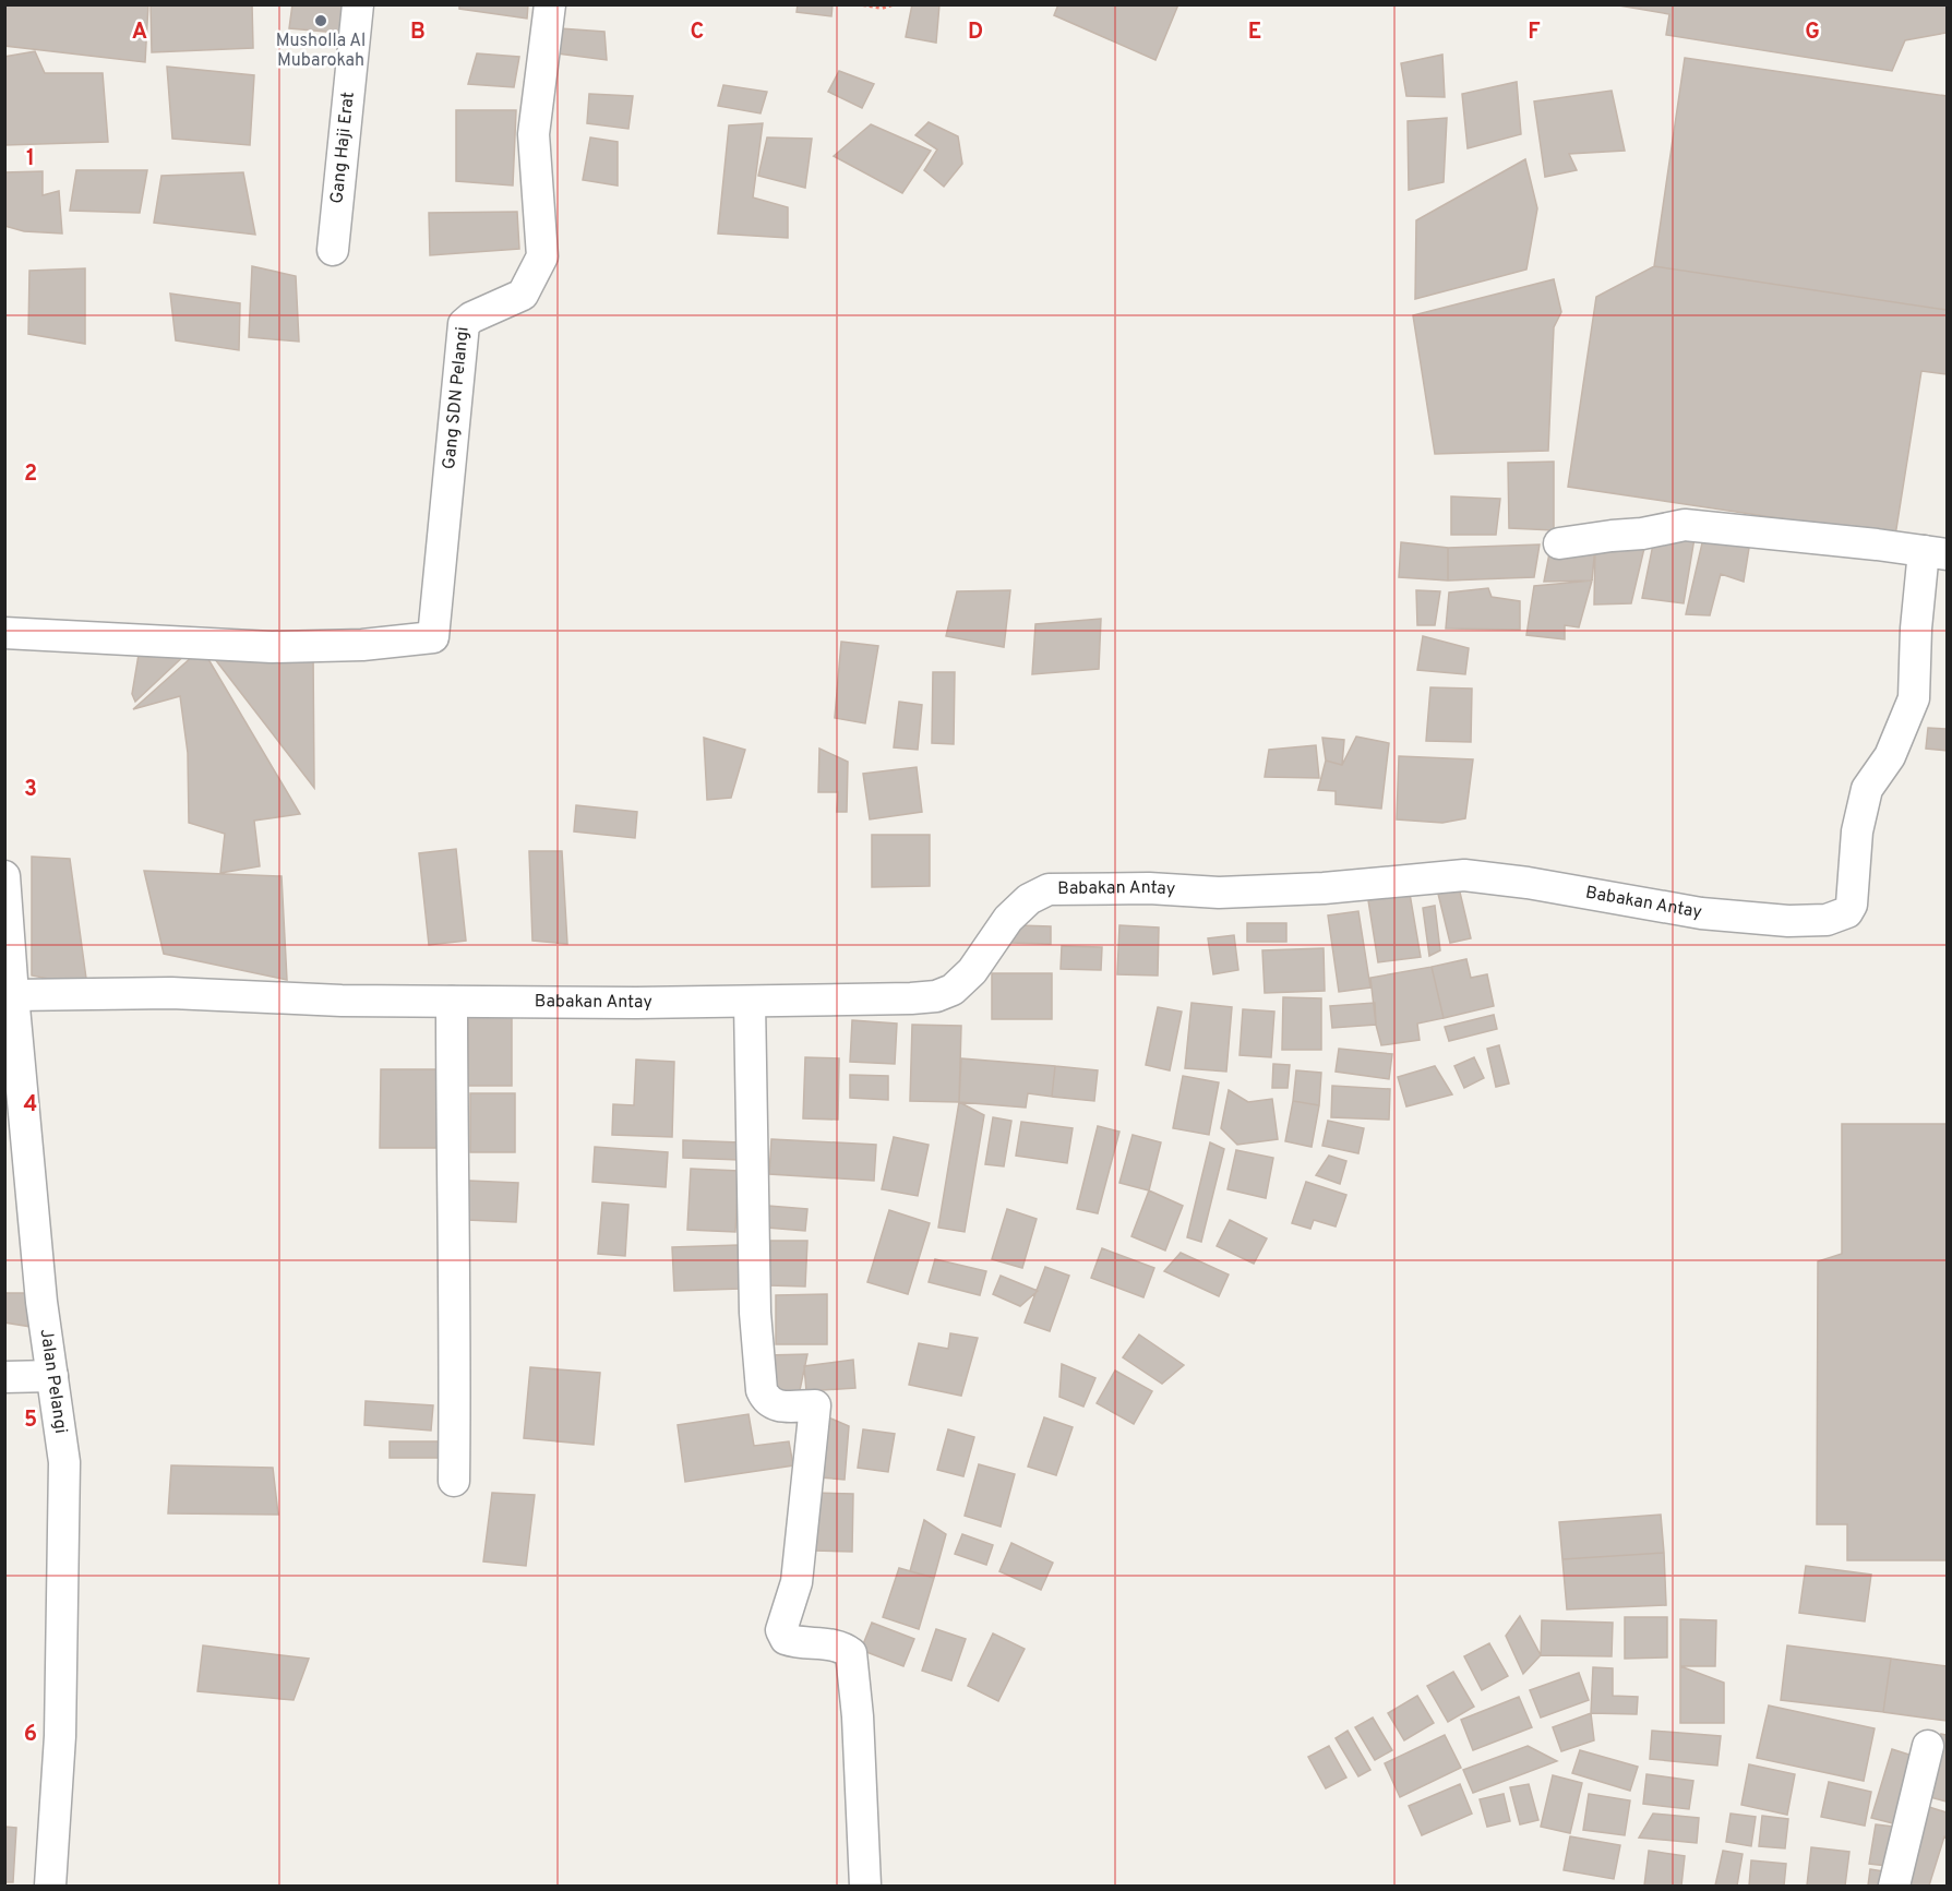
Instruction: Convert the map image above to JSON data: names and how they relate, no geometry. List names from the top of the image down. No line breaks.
{"streets":{"street":["Gang Haji Erat","Gang SDN Pelangi","Babakan Antay","Jalan Pelangi"]},"crossings":[["Babakan Antay","Jalan Pelangi"]],"places":["Musholla Al Mubarokah"],"grid":{"columns":["A","B","C","D","E","F","G"],"rows":["1","2","3","4","5","6"]}}
